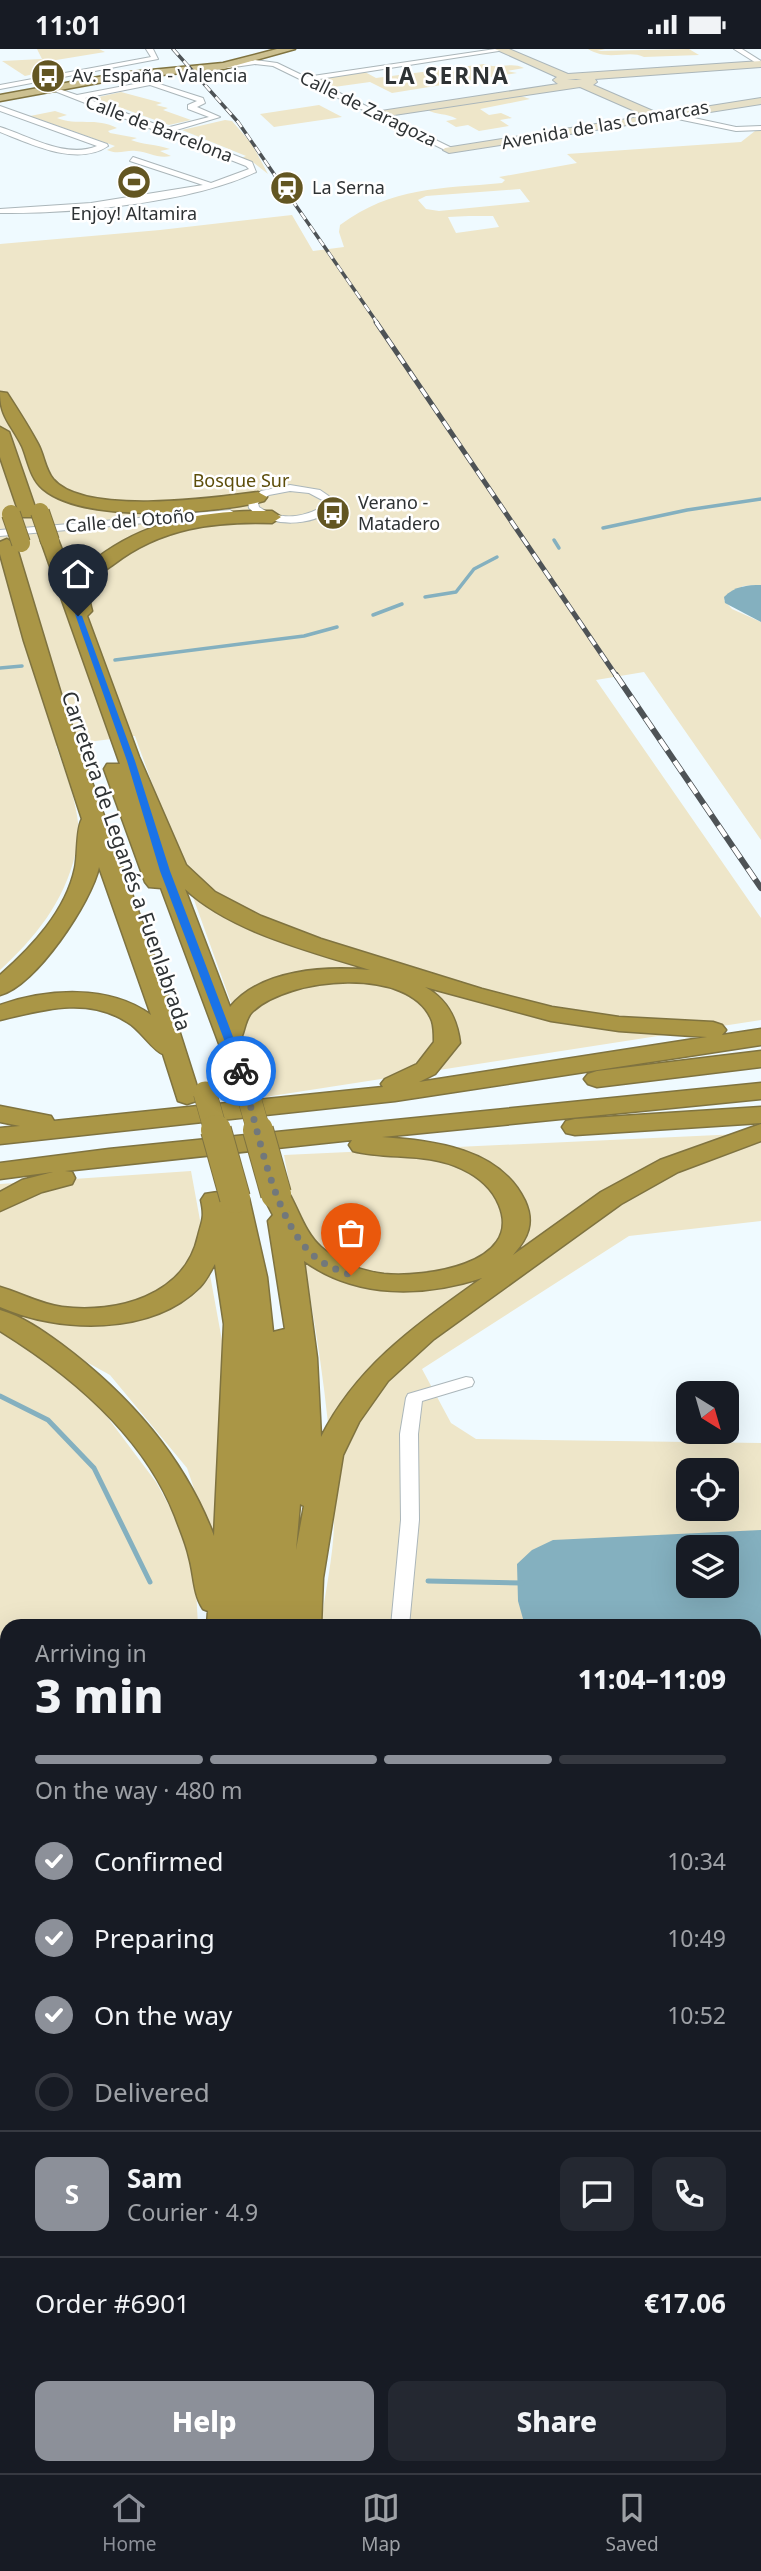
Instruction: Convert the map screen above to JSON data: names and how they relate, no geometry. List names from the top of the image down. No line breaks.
{"streets":{"highway":["Carretera de Leganés a Fuenlabrada"],"main road":["Avenida de las Comarcas"],"street":["Calle de Zaragoza","Calle de Barcelona","Calle del Otoño"]},"crossings":[["Calle de Zaragoza","Avenida de las Comarcas"],["Calle del Otoño","Carretera de Leganés a Fuenlabrada"]],"districts":["LA SERNA"],"parks":["Bosque Sur"],"places":{"bus stop":["Av. España - Valencia","Verano - Matadero"],"sports":["Enjoy! Altamira"],"station":["La Serna"]},"north":"bottom right","page":{"status":"11:01","heading":["3 min","Arriving in","11:04–11:09"],"panel":["Sam","Courier · 4.9","Order #6901","€17.06"],"bar":"On the way · 480 m","list":[["Confirmed","10:34"],["Preparing","10:49"],["On the way","10:52"],"Delivered"],"round":"S","buttons":["Help","Share"],"tabs":["Home","Map","Saved"]}}
